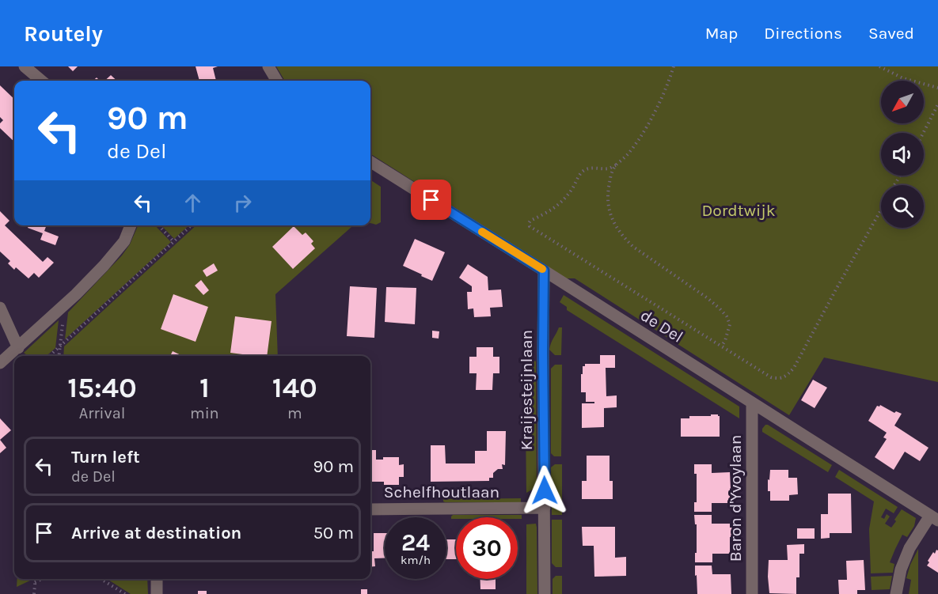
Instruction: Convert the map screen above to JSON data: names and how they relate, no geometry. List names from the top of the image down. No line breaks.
{"streets":{"street":["de Del","Kraijesteijnlaan","Schelfhoutlaan","Baron d'Yvoylaan"]},"crossings":[["de Del","Kraijesteijnlaan"],["de Del","Baron d'Yvoylaan"],["Kraijesteijnlaan","Schelfhoutlaan"]],"parks":["Dordtwijk"],"north":"bottom left","page":{"header":"Routely","nav":["Map","Directions","Saved"],"turn":["90 m","de Del"],"eta":["15:40","Arrival","1","min","140","m"],"list":[{"name":"Turn left","note":"de Del","value":"90 m"},{"name":"Arrive at destination","value":"50 m"}],"speed":"24 km/h","limit":"30"}}
